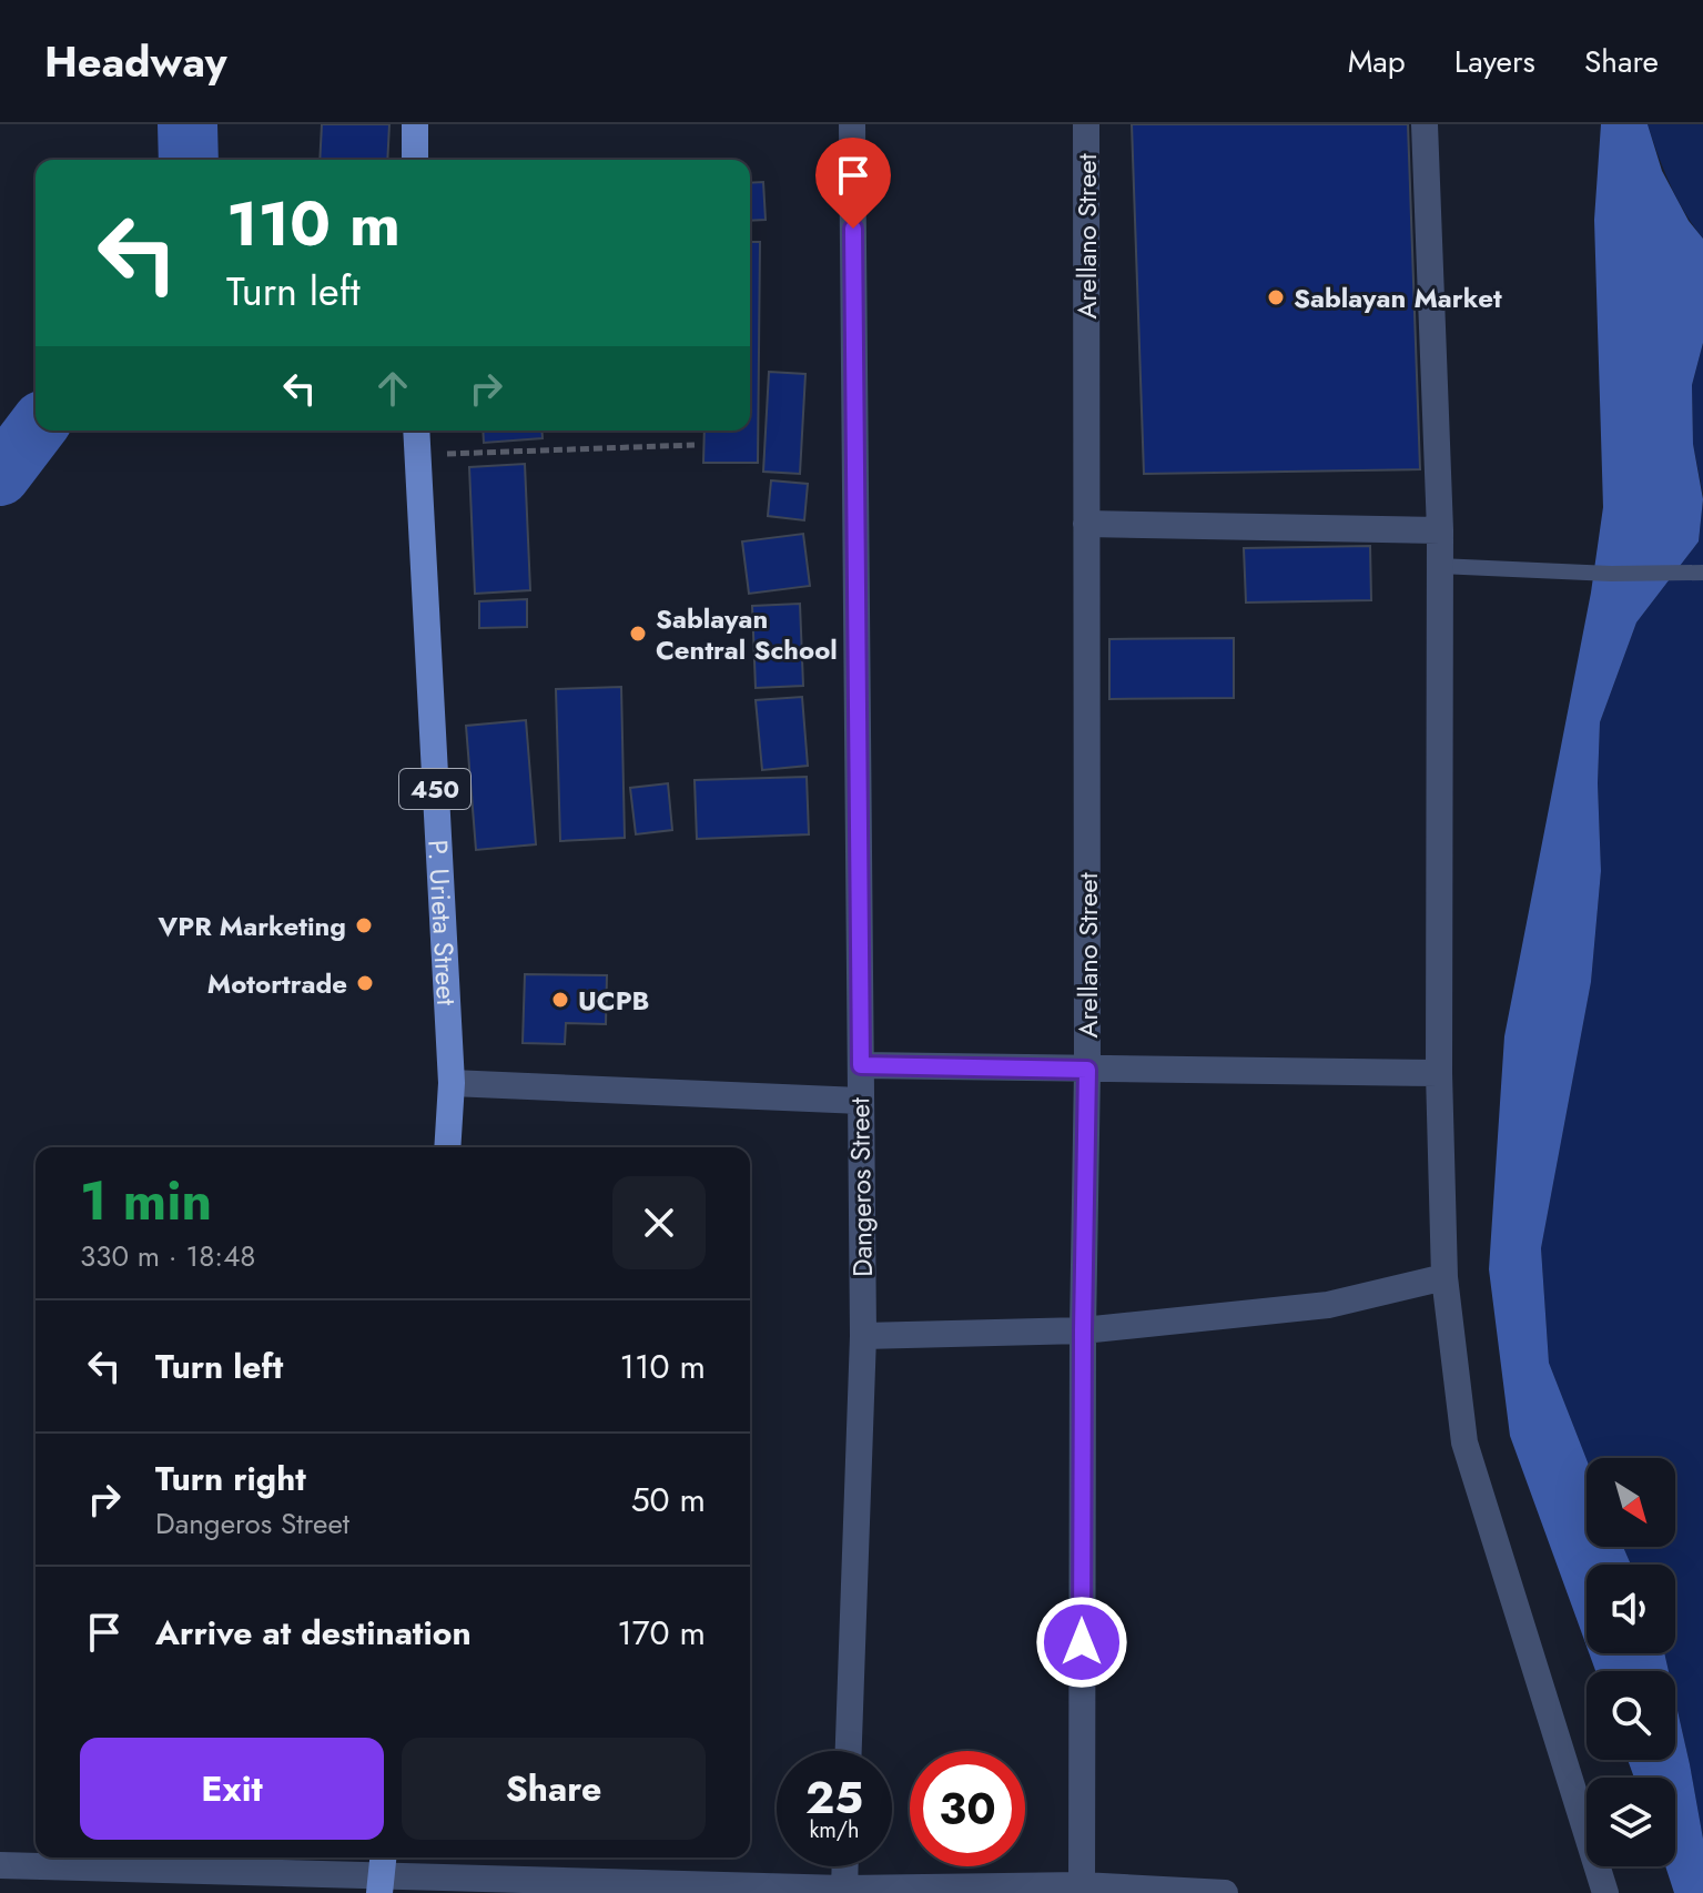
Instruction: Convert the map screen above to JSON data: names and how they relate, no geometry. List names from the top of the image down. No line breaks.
{"streets":{"main road":["450","P. Urieta Street"],"street":["Arellano Street","Dangeros Street"]},"places":["Sablayan Market","Sablayan Central School","VPR Marketing","Motortrade","UCPB"],"north":"bottom right","page":{"header":"Headway","nav":["Map","Layers","Share"],"turn":["110 m","Turn left"],"heading":["1 min","330 m · 18:48"],"list":[{"name":"Turn left","value":"110 m"},{"name":"Turn right","note":"Dangeros Street","value":"50 m"},{"name":"Arrive at destination","value":"170 m"}],"buttons":["Exit","Share"],"speed":"25 km/h","limit":"30"}}
